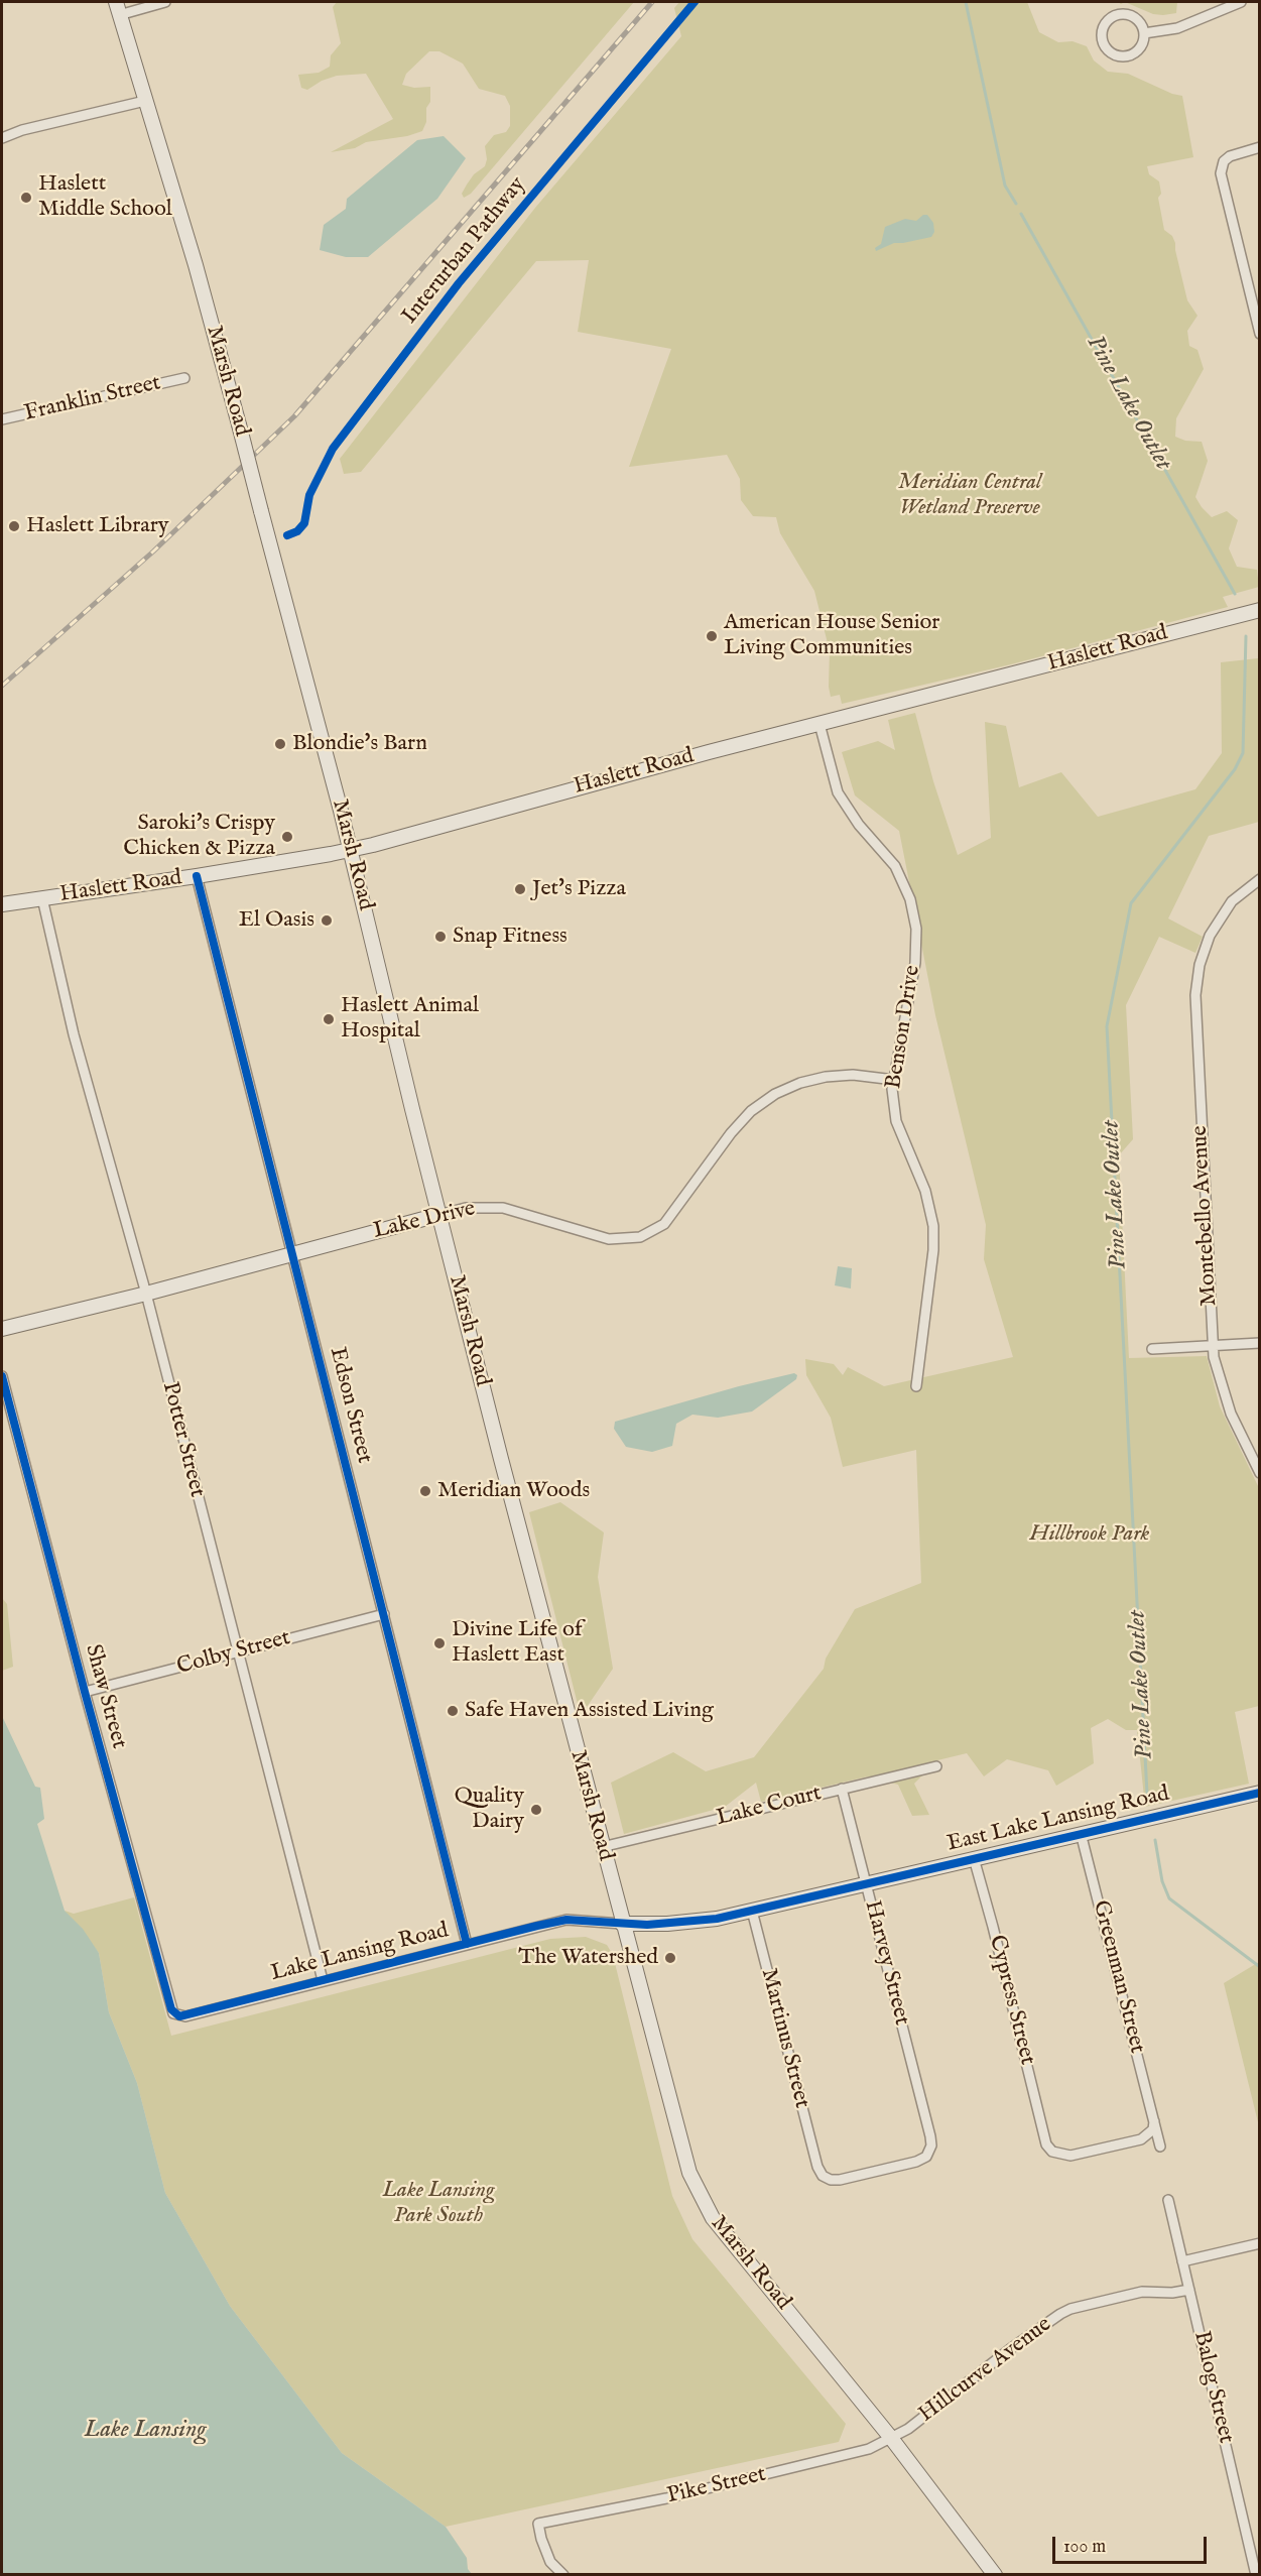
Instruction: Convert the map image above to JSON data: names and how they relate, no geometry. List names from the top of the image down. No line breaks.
{"streets":{"main road":["Marsh Road","Haslett Road","Lake Drive","East Lake Lansing Road","Lake Lansing Road"],"street":["Franklin Street","Benson Drive","Montebello Avenue","Edson Street","Potter Street","Colby Street","Shaw Street","Lake Court","Harvey Street","Greenman Street","Cypress Street","Martinus Street","Hillcurve Avenue","Balog Street","Pike Street"],"cycle path":["Interurban Pathway"]},"crossings":[["Marsh Road","Haslett Road"],["Marsh Road","Lake Drive"],["Marsh Road","Lake Court"],["Marsh Road","Lake Lansing Road"],["Marsh Road","Hillcurve Avenue"],["Marsh Road","Pike Street"],["Haslett Road","Benson Drive"],["Haslett Road","Edson Street"],["Haslett Road","Potter Street"],["Benson Drive","Lake Drive"],["Lake Drive","Edson Street"],["Lake Drive","Potter Street"],["Edson Street","Colby Street"],["Edson Street","Lake Lansing Road"],["Potter Street","Colby Street"],["Potter Street","Lake Lansing Road"],["Colby Street","Shaw Street"],["Shaw Street","Lake Lansing Road"],["Lake Court","Harvey Street"],["East Lake Lansing Road","Lake Lansing Road"],["East Lake Lansing Road","Harvey Street"],["East Lake Lansing Road","Greenman Street"],["East Lake Lansing Road","Cypress Street"],["Lake Lansing Road","Harvey Street"],["Lake Lansing Road","Martinus Street"],["Harvey Street","Martinus Street"],["Greenman Street","Cypress Street"],["Hillcurve Avenue","Balog Street"],["Hillcurve Avenue","Pike Street"]],"water":["Pine Lake Outlet","Lake Lansing"],"parks":["Meridian Central Wetland Preserve","Hillbrook Park","Lake Lansing Park South"],"places":["Haslett Middle School","Haslett Library","American House Senior Living Communities","Blondie's Barn","Saroki's Crispy Chicken & Pizza","Jet's Pizza","El Oasis","Snap Fitness","Haslett Animal Hospital","Meridian Woods","Divine Life of Haslett East","Safe Haven Assisted Living","Quality Dairy","The Watershed"],"scale_bar":"100 m"}
